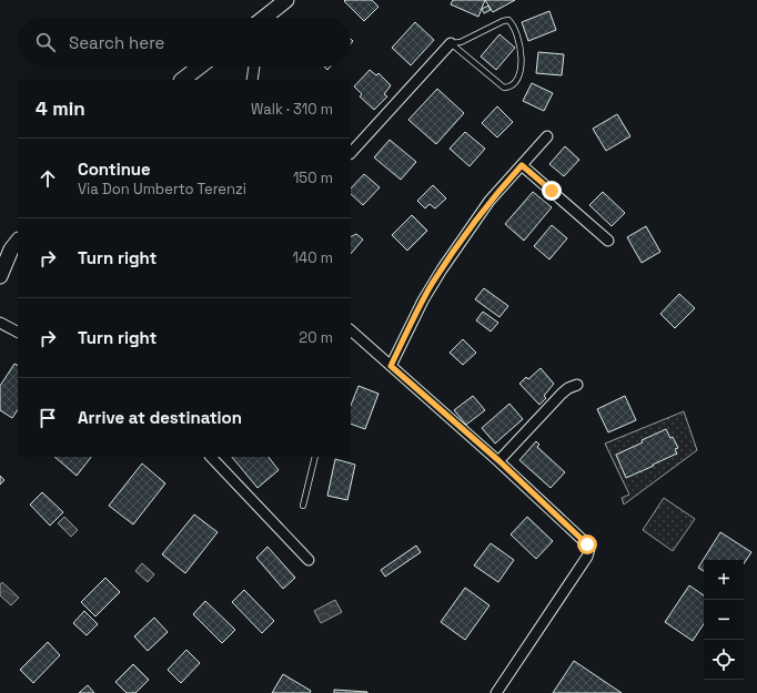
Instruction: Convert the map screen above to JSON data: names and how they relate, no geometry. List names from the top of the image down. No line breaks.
{"page":{"search":"Search here","heading":["4 min","Walk · 310 m"],"list":[["Continue","Via Don Umberto Terenzi","150 m"],["Turn right","140 m"],["Turn right","20 m"],"Arrive at destination"],"map_buttons":["+","−"]}}
